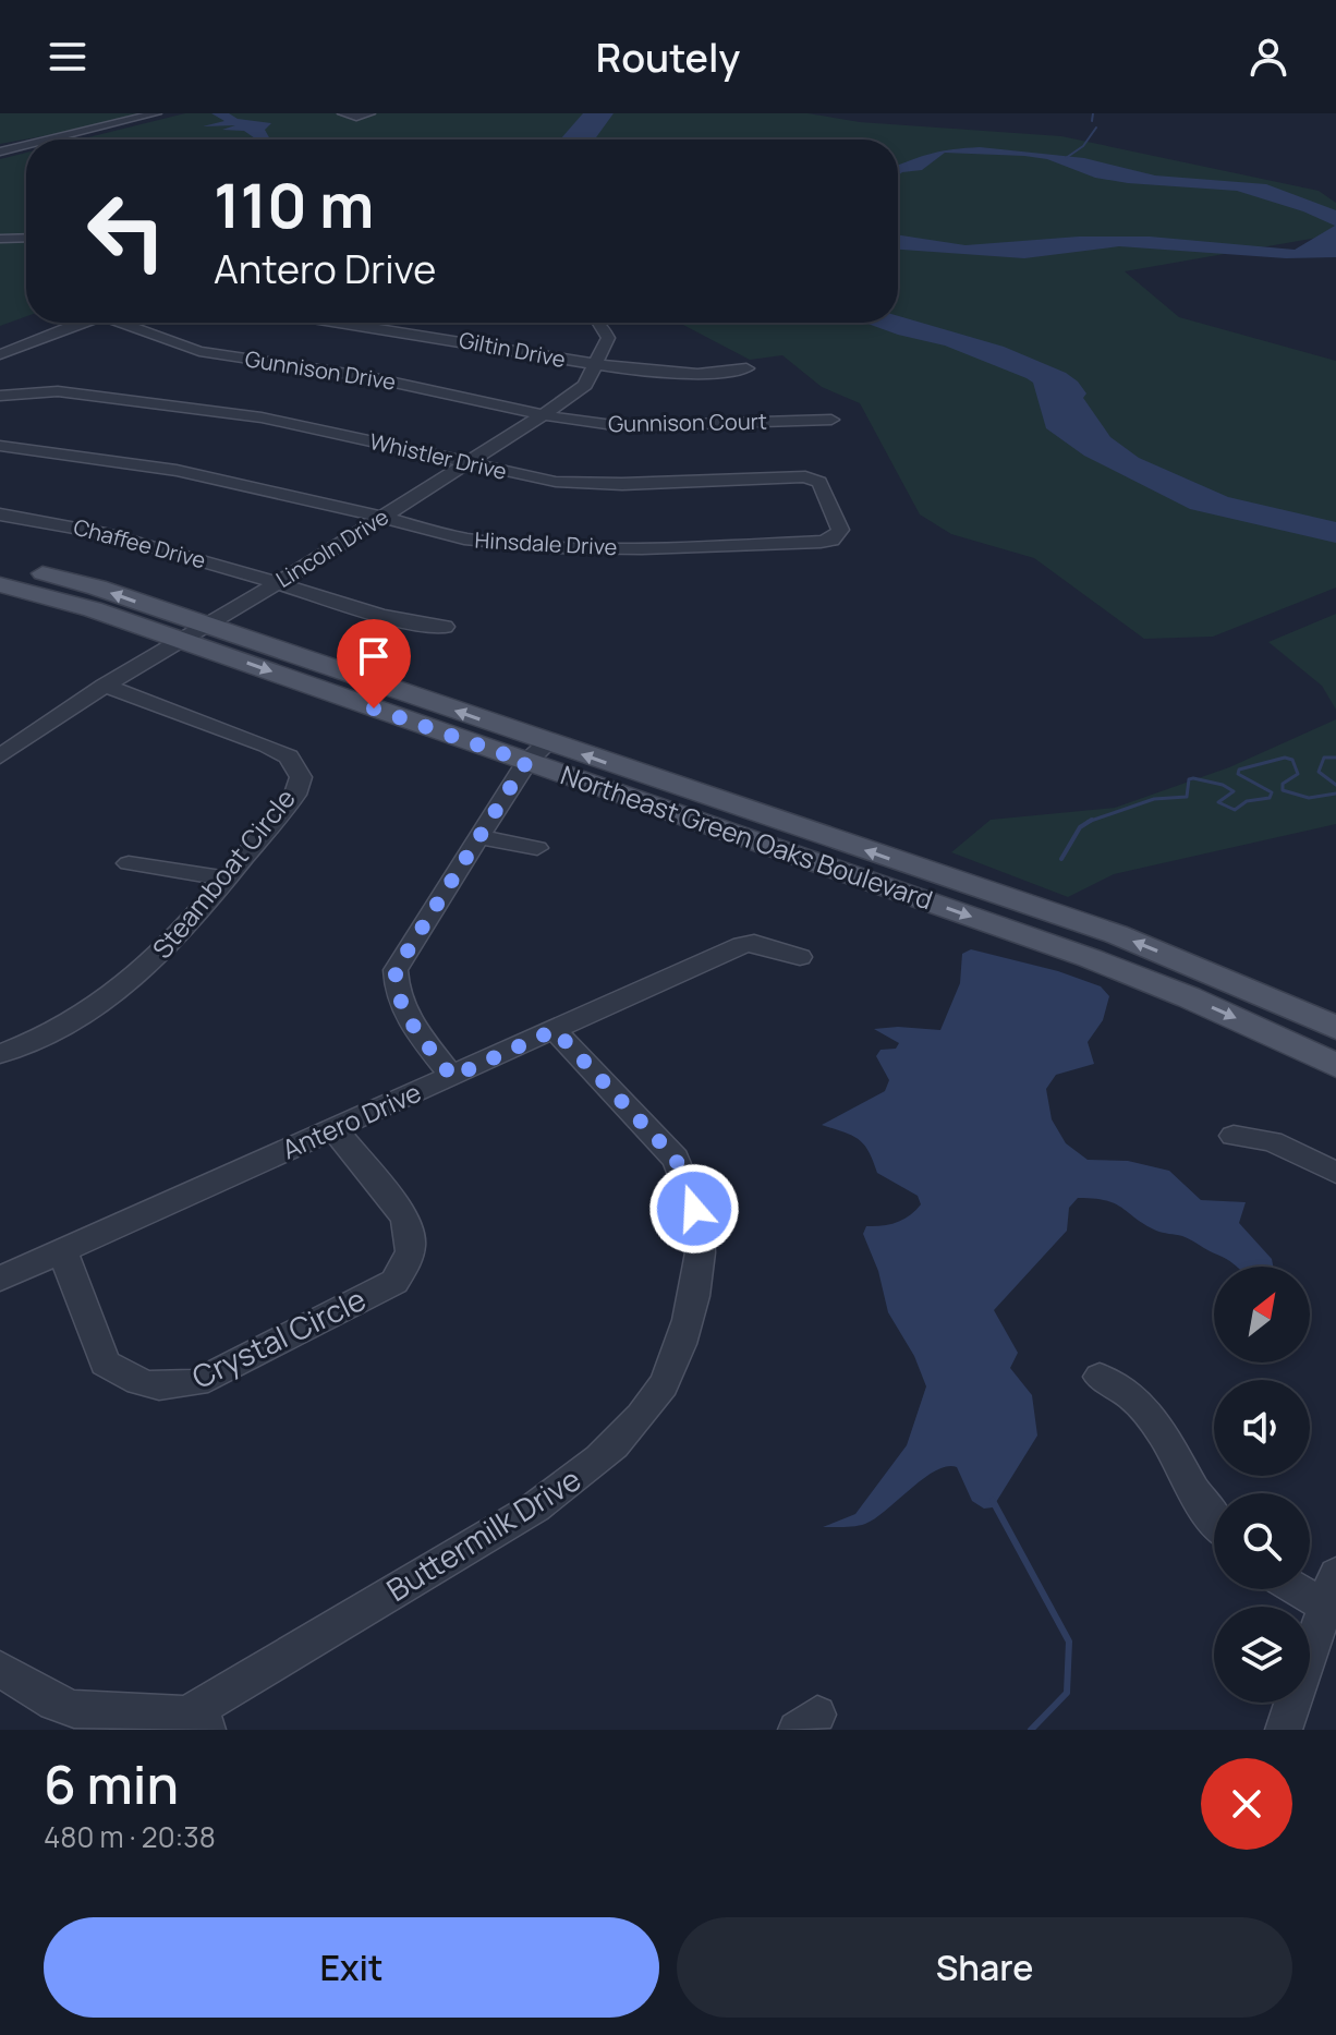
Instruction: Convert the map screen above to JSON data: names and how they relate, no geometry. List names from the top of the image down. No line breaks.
{"streets":{"main road":["Northeast Green Oaks Boulevard"],"street":["Giltin Drive","Gunnison Drive","Gunnison Court","Whistler Drive","Chaffee Drive","Hinsdale Drive","Lincoln Drive","Steamboat Circle","Antero Drive","Crystal Circle","Buttermilk Drive"]},"crossings":[["Giltin Drive","Lincoln Drive"],["Gunnison Drive","Gunnison Court"],["Gunnison Drive","Lincoln Drive"],["Gunnison Court","Lincoln Drive"],["Whistler Drive","Hinsdale Drive"],["Whistler Drive","Lincoln Drive"],["Chaffee Drive","Lincoln Drive"],["Hinsdale Drive","Lincoln Drive"],["Lincoln Drive","Northeast Green Oaks Boulevard"],["Lincoln Drive","Steamboat Circle"],["Antero Drive","Crystal Circle"],["Antero Drive","Buttermilk Drive"]],"north":"top right","page":{"header":"Routely","turn":["110 m","Antero Drive"],"heading":["6 min","480 m · 20:38"],"buttons":["Exit","Share"]}}
